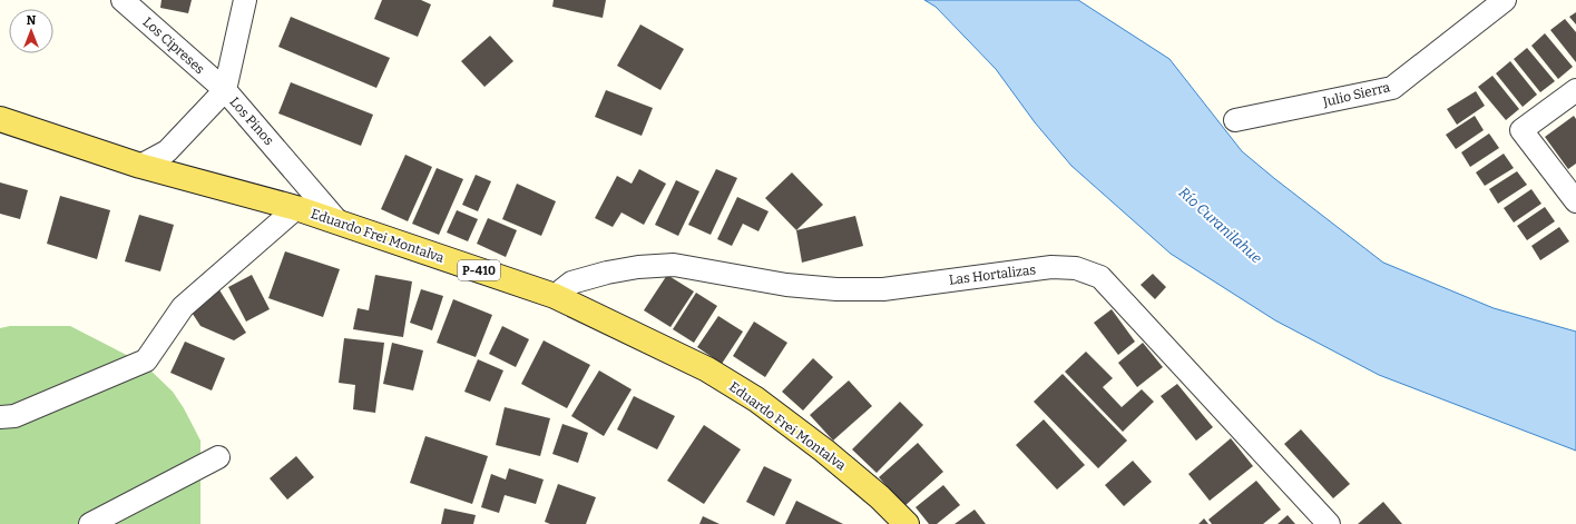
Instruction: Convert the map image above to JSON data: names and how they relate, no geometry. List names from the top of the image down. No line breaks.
{"streets":{"main road":["Eduardo Frei Montalva","P-410"],"street":["Los Cipreses","Julio Sierra","Los Pinos","Las Hortalizas"]},"crossings":[["Los Cipreses","Los Pinos"],["Los Pinos","Eduardo Frei Montalva"],["Eduardo Frei Montalva","Las Hortalizas"]],"water":["Río Curanilahue"],"north":"top"}
